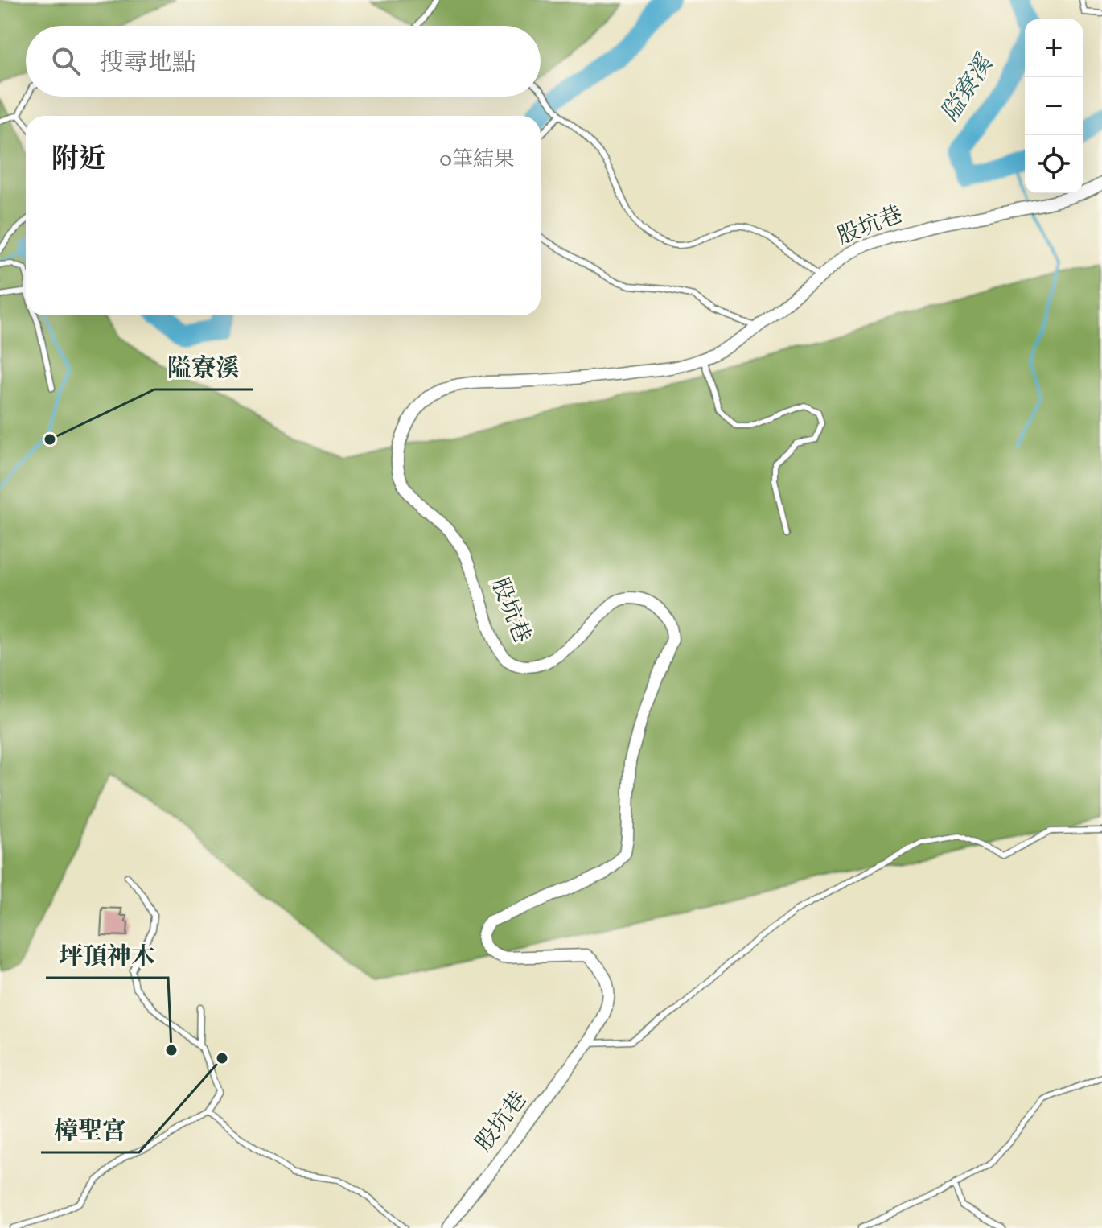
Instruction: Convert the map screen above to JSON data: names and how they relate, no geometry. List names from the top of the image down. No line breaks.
{"streets":{"street":["股坑巷"]},"water":["隘寮溪"],"places":["隘寮溪","坪頂神木","樟聖宮"],"page":{"map_buttons":["+","−"],"search":"搜尋地點","heading":["附近","0筆結果"]}}
